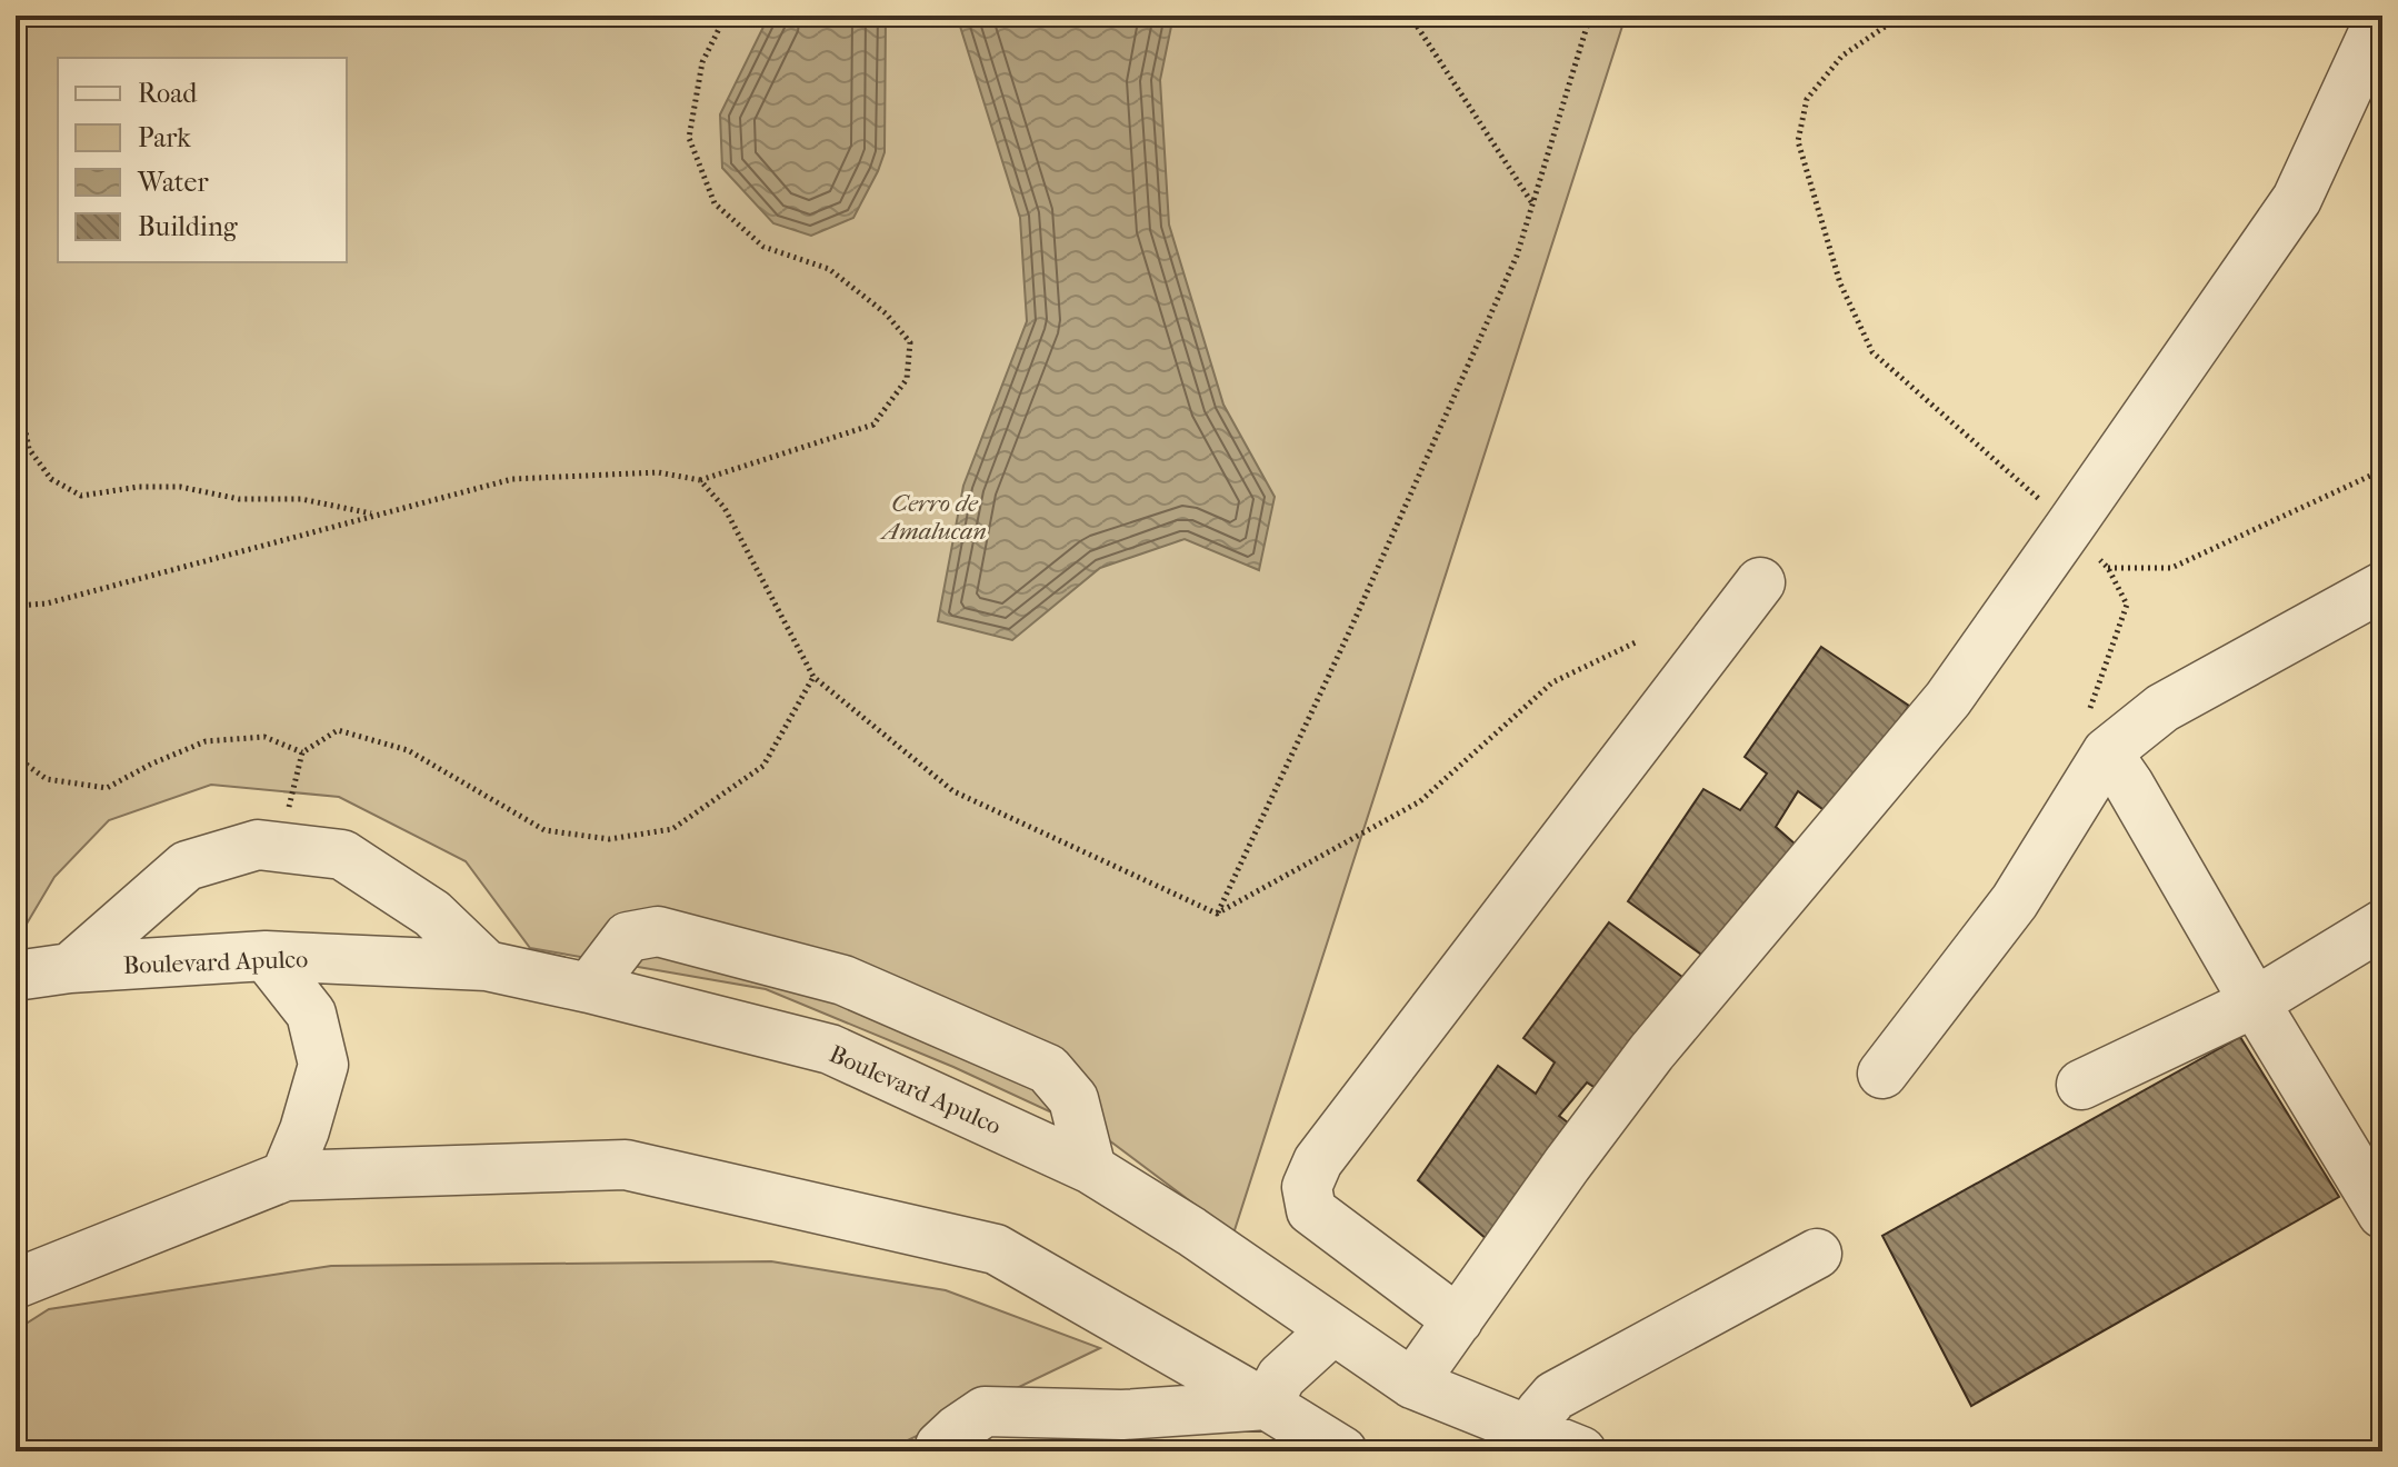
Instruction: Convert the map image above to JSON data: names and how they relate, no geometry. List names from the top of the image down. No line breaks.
{"streets":{"street":["Boulevard Apulco"]},"parks":["Cerro de Amalucan"],"legend":["Road","Park","Water","Building"]}
